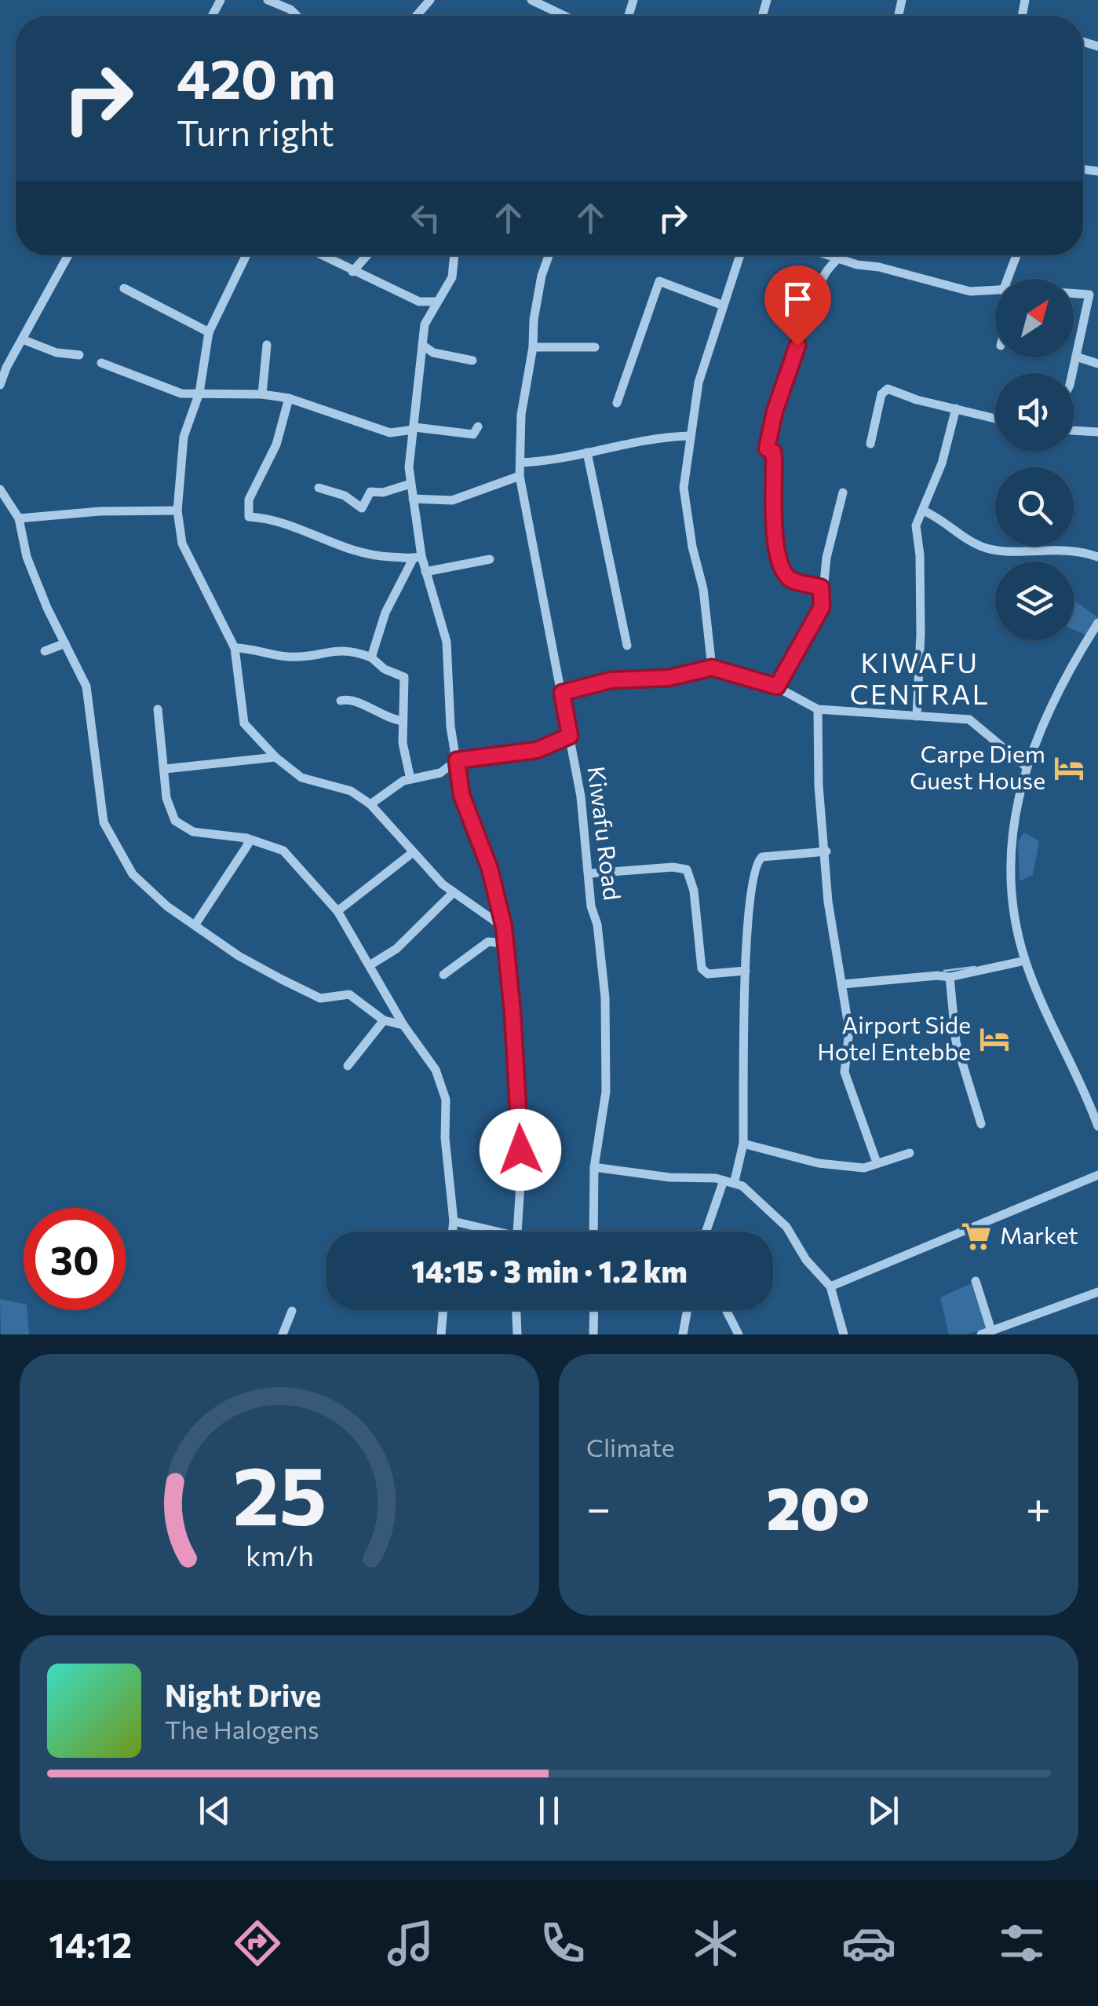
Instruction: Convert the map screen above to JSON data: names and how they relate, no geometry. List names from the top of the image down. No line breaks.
{"streets":{"street":["Kiwafu Road"]},"districts":["KIWAFU CENTRAL"],"places":{"hotel":["Carpe Diem Guest House","Airport Side Hotel Entebbe"],"supermarket":["Market"]},"north":"top right","page":{"turn":["420 m","Turn right"],"limit":"30","trip":"14:15 · 3 min · 1.2 km","tile":"Climate","heat":["−","20°","+"],"song":["Night Drive","The Halogens"],"tabs":"14:12","gauge":["25","km/h"]}}
